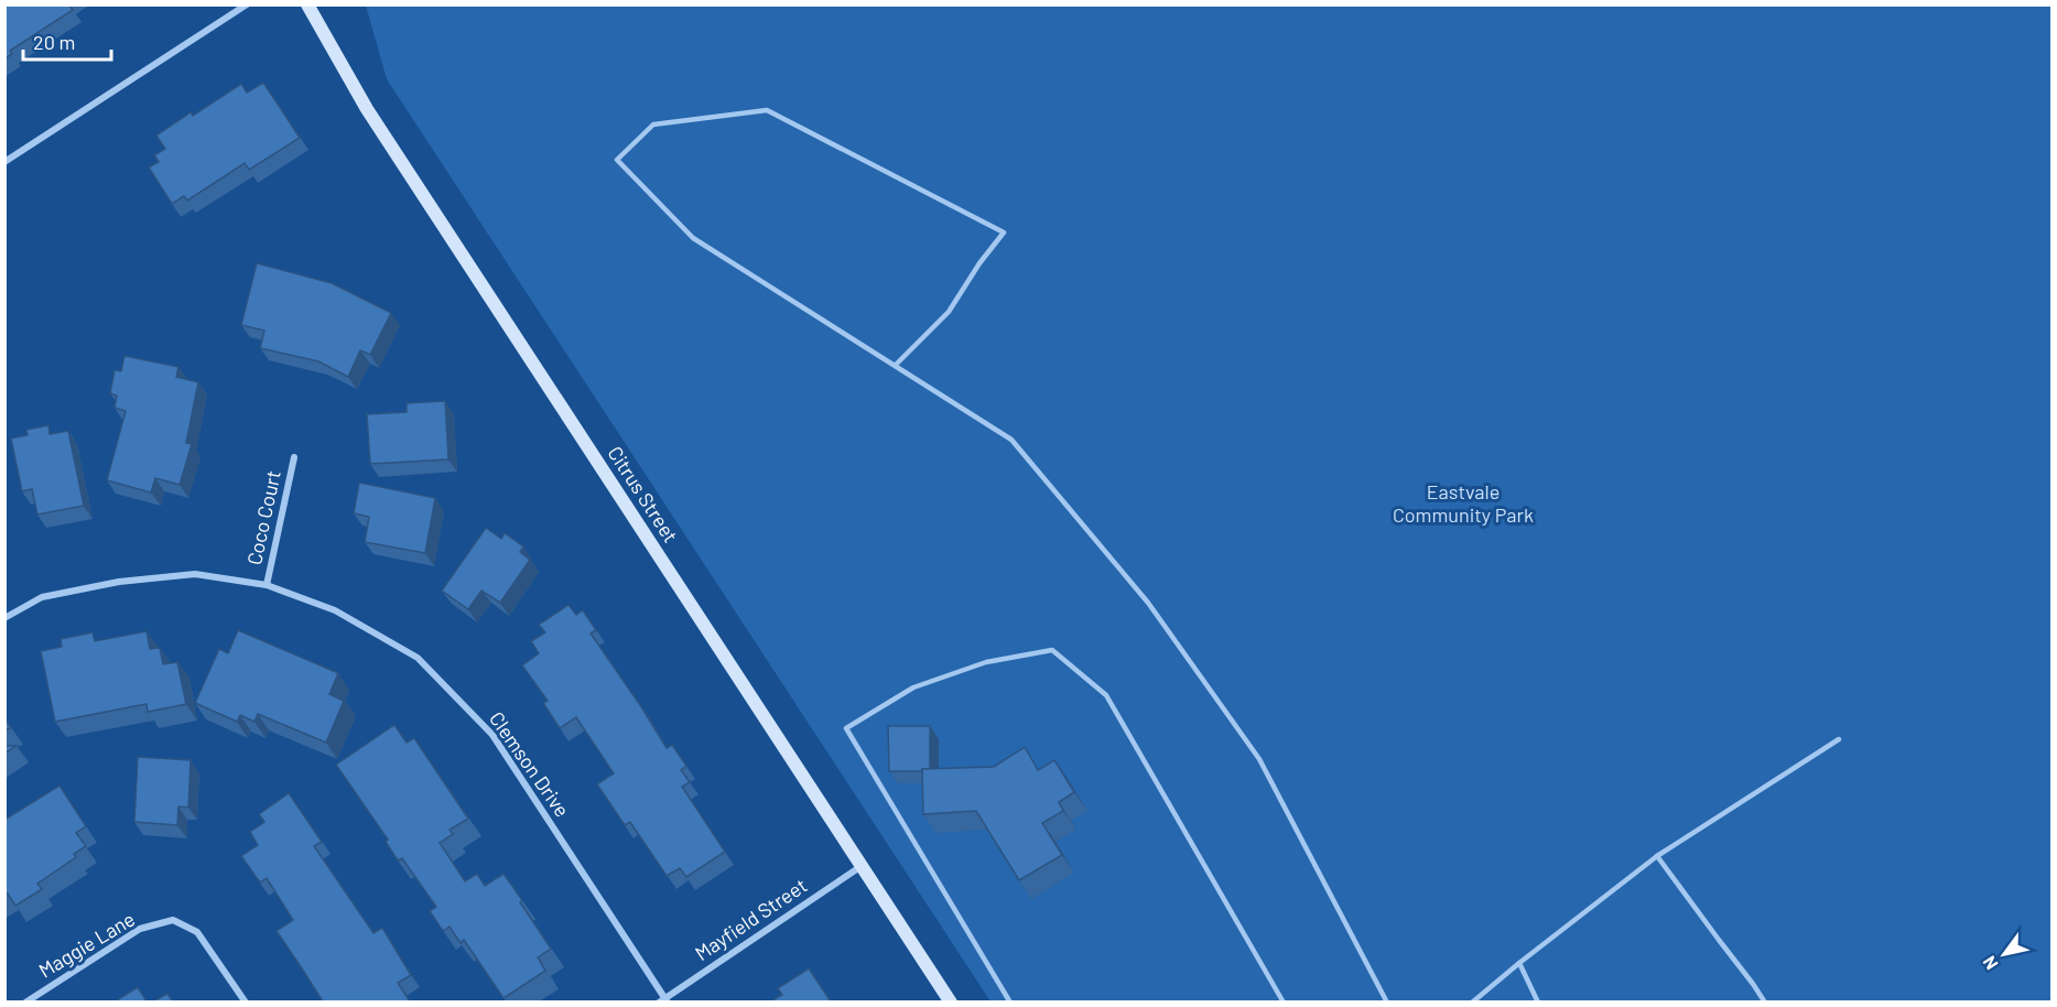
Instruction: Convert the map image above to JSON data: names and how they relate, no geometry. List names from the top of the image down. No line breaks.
{"streets":{"street":["Citrus Street","Coco Court","Clemson Drive","Mayfield Street","Maggie Lane"]},"crossings":[["Citrus Street","Mayfield Street"],["Coco Court","Clemson Drive"],["Clemson Drive","Mayfield Street"]],"parks":["Eastvale Community Park"],"scale_bar":"20 m","north":"bottom left"}
